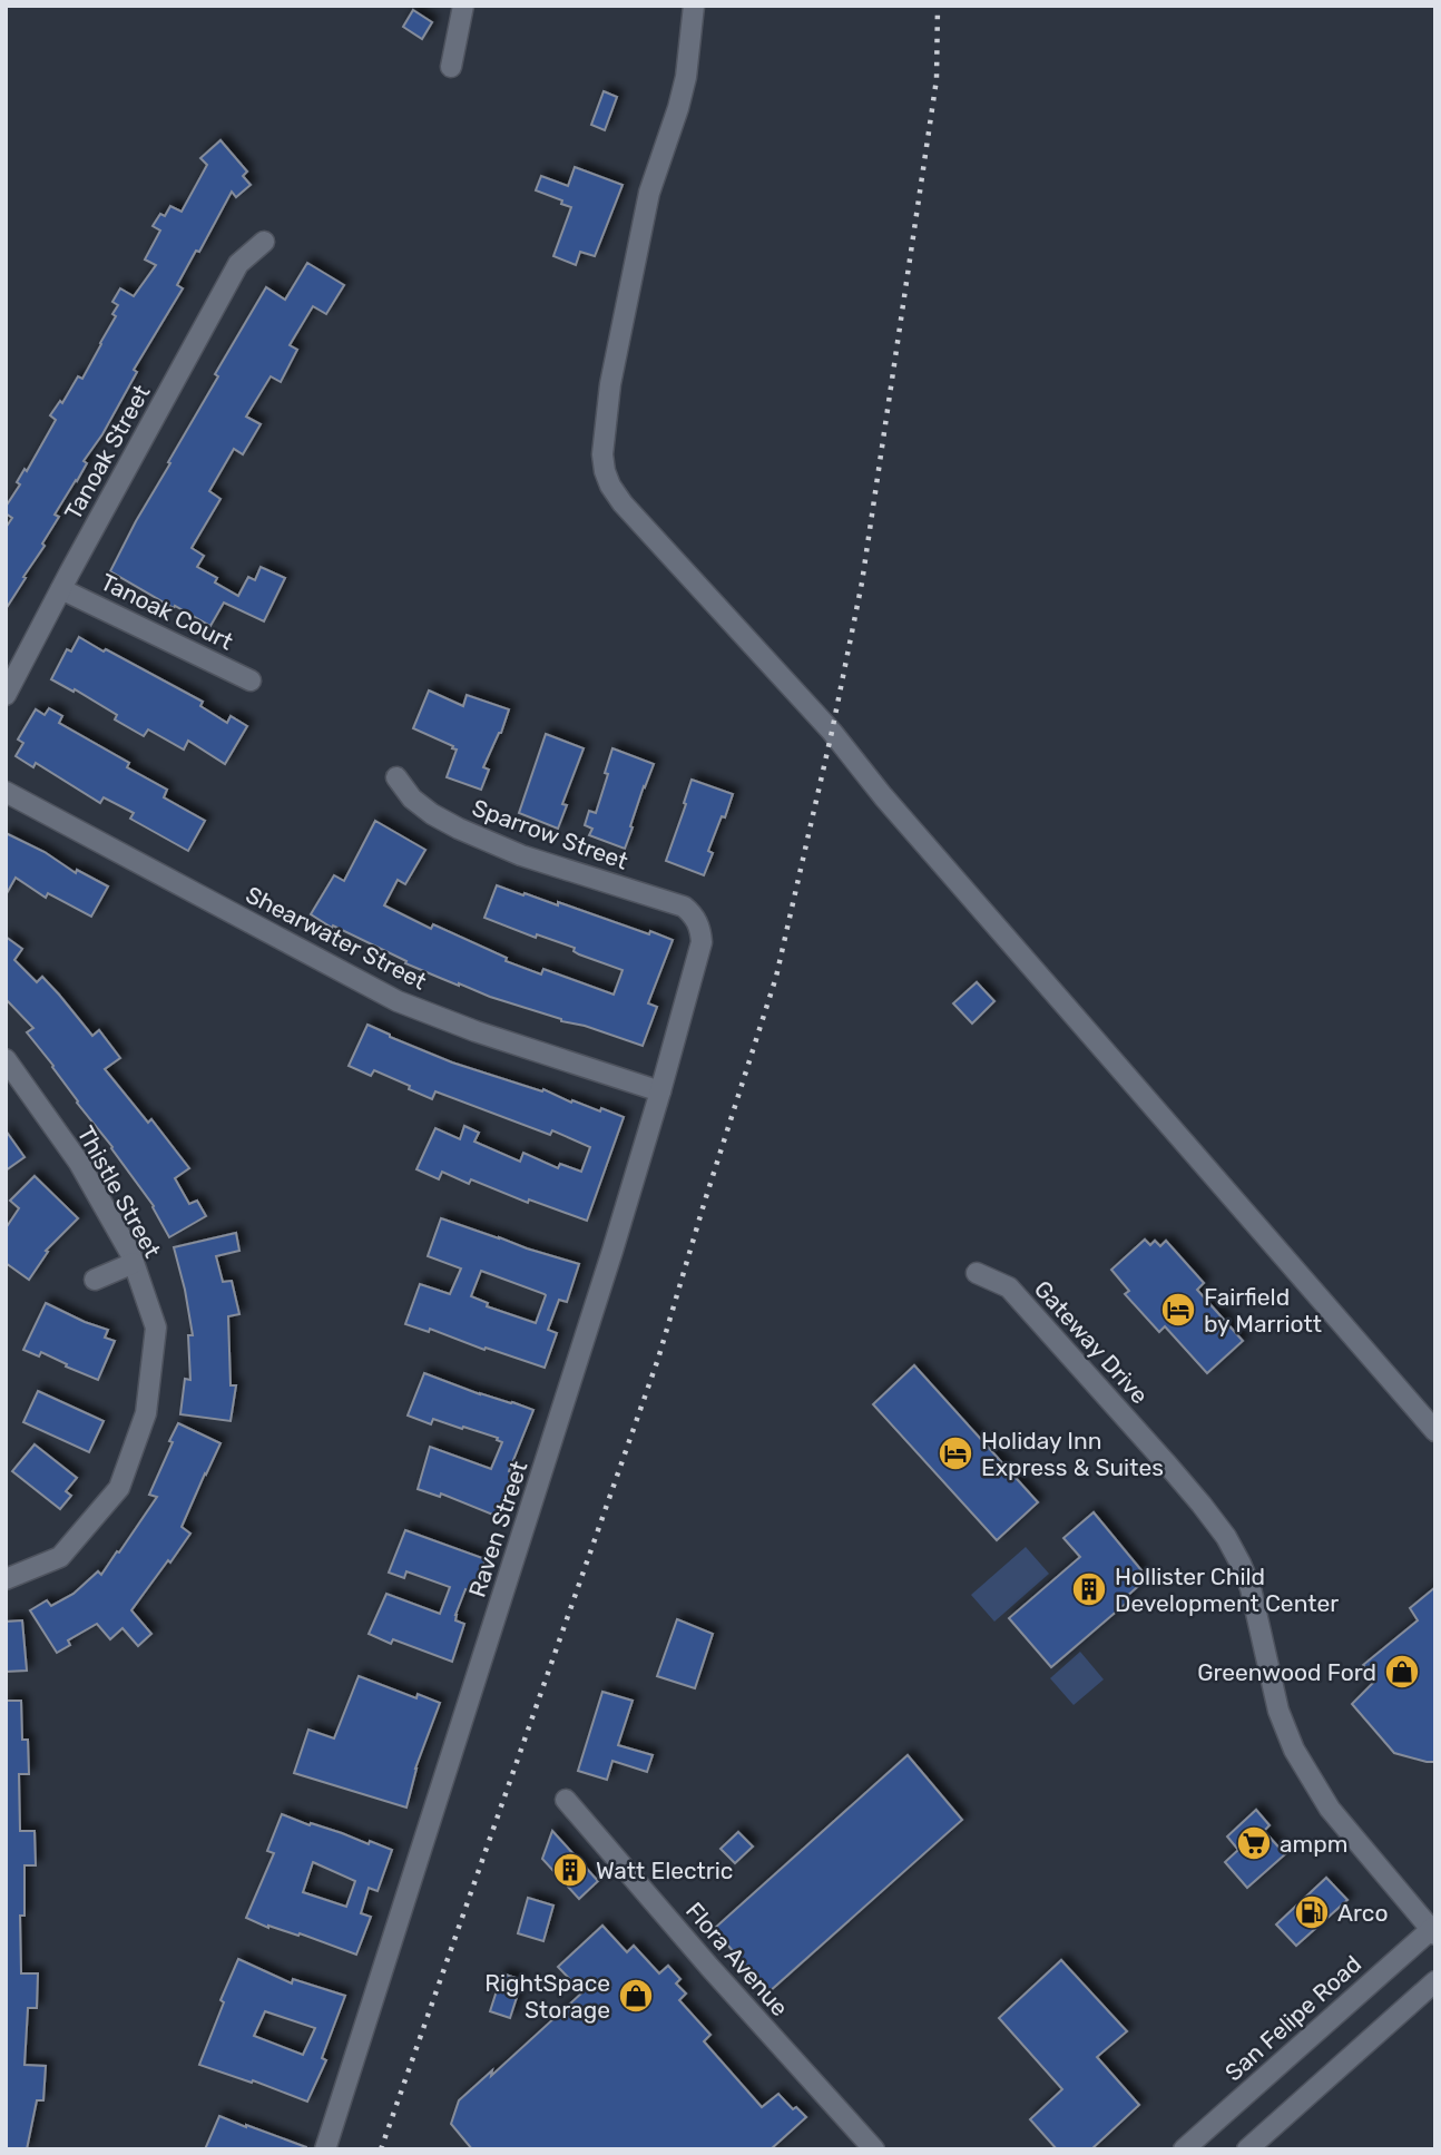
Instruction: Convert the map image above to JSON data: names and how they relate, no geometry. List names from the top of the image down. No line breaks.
{"streets":{"street":["Tanoak Street","Tanoak Court","Sparrow Street","Shearwater Street","Thistle Street","Gateway Drive","Raven Street","Flora Avenue","San Felipe Road"]},"crossings":[["Tanoak Street","Tanoak Court"],["Sparrow Street","Raven Street"],["Shearwater Street","Raven Street"],["Gateway Drive","San Felipe Road"]],"places":{"hotel":["Fairfield by Marriott","Holiday Inn Express & Suites"],"building":["Hollister Child Development Center","Watt Electric"],"shop":["Greenwood Ford","RightSpace Storage"],"supermarket":["ampm"],"fuel station":["Arco"]}}
